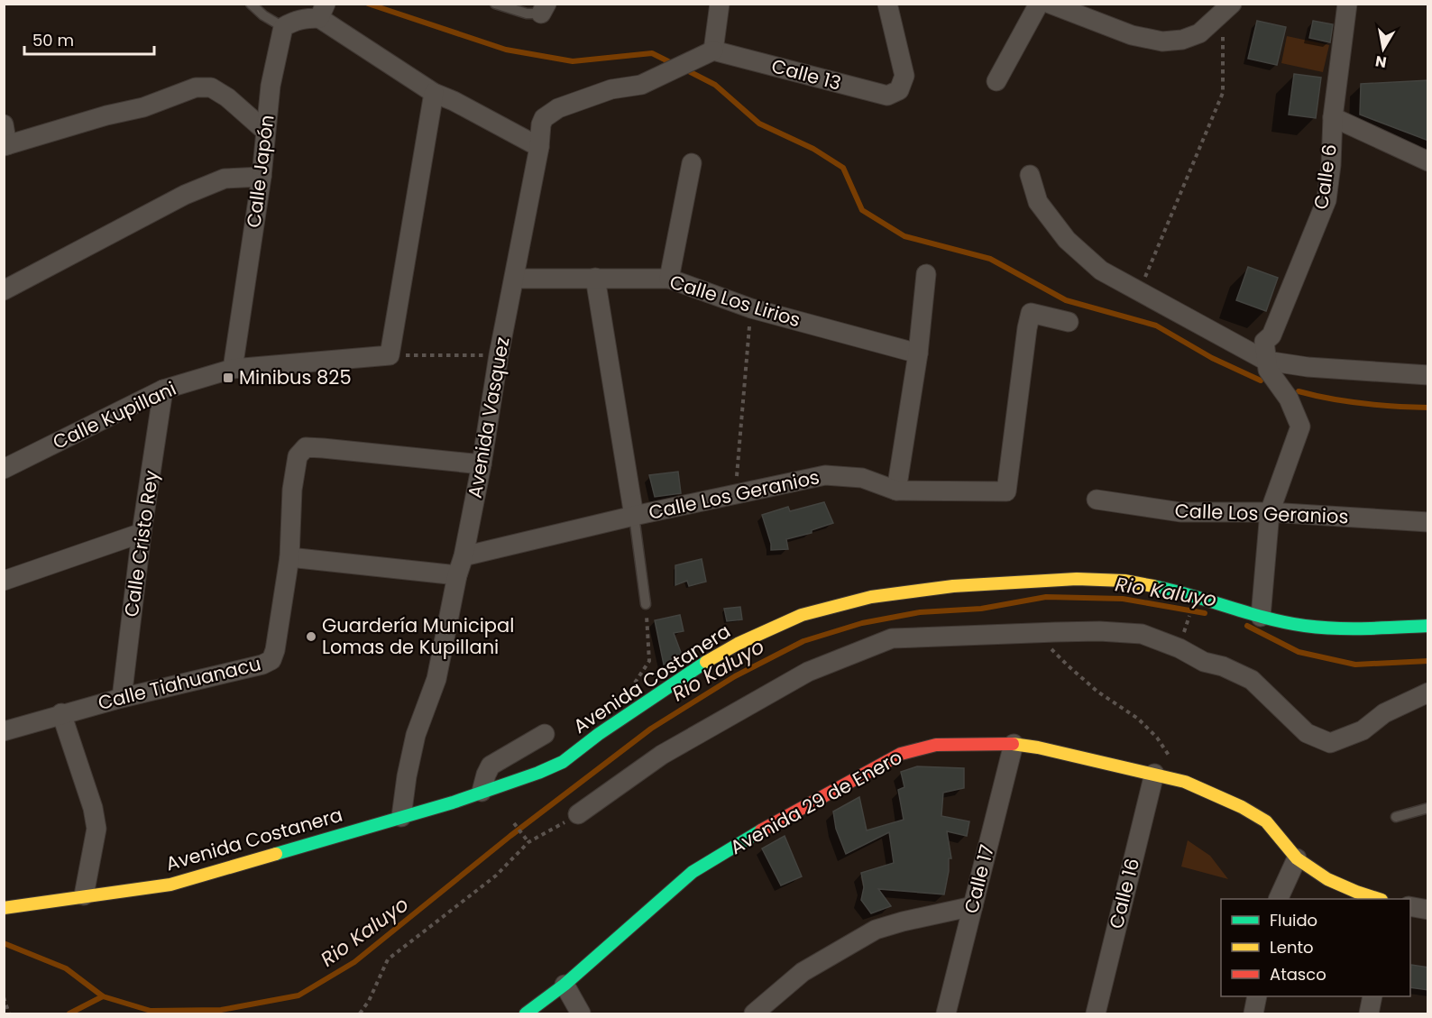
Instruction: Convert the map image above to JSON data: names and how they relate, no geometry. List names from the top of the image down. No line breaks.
{"streets":{"main road":["Avenida Costanera","Avenida 29 de Enero"],"street":["Calle 13","Calle Japón","Calle 6","Calle Los Lirios","Calle Kupillani","Avenida Vasquez","Calle Los Geranios","Calle Cristo Rey","Calle Tiahuanacu","Calle 17","Calle 16"]},"crossings":[["Calle 13","Avenida Vasquez"],["Calle Japón","Calle Kupillani"],["Calle Los Lirios","Avenida Vasquez"],["Calle Kupillani","Calle Cristo Rey"],["Avenida Vasquez","Calle Los Geranios"],["Avenida Vasquez","Avenida Costanera"],["Avenida Vasquez","Calle Tiahuanacu"],["Calle Cristo Rey","Calle Tiahuanacu"],["Avenida 29 de Enero","Calle 17"],["Avenida 29 de Enero","Calle 16"]],"water":["Rio Kaluyo"],"places":{"transit":["Minibus 825"],"other":["Guardería Municipal Lomas de Kupillani"]},"legend":["Fluido","Lento","Atasco"],"scale_bar":"50 m","north":"bottom"}
